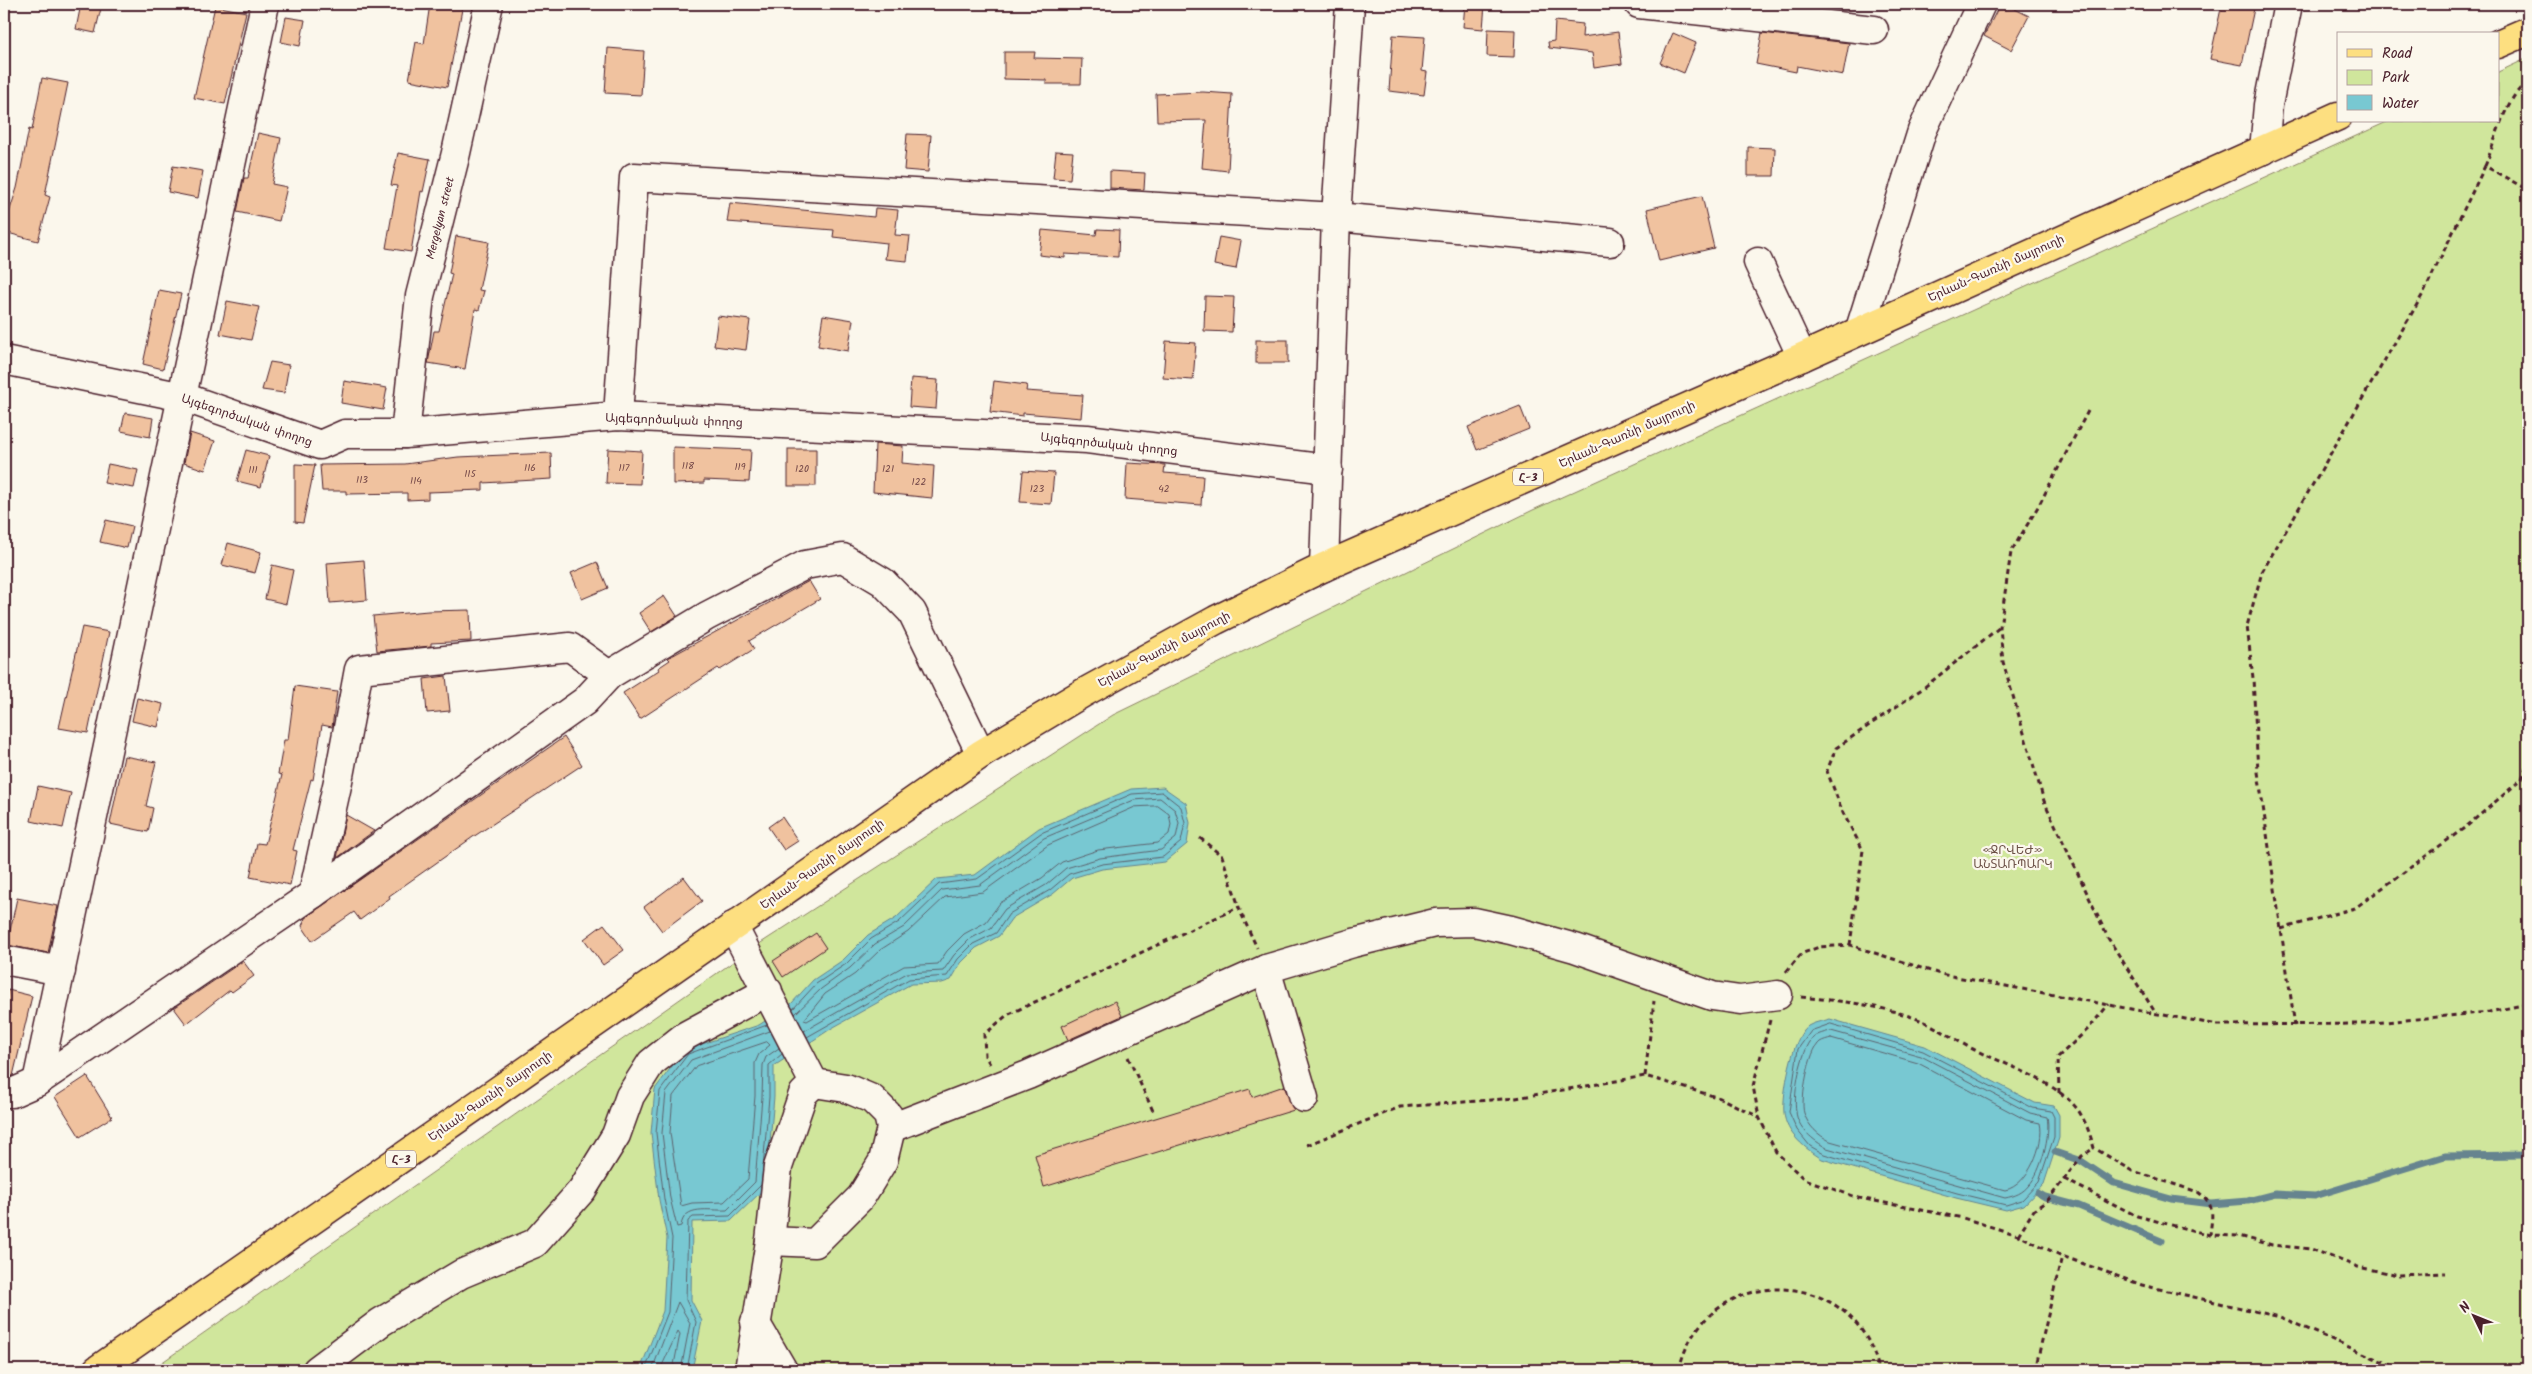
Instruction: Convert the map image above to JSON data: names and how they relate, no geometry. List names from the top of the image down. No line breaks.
{"streets":{"main road":["Երևան-Գառնի մայրուղի","Հ-3"],"street":["Mergelyan street","Այգեգործական փողոց"]},"crossings":[["Mergelyan street","Այգեգործական փողոց"]],"parks":["«ՋՐՎԵԺ» ԱՆՏԱՌՊԱՐԿ"],"house_numbers":["118","119","116","117","120","121","111","115","113","114","122","123","42"],"legend":["Road","Park","Water"],"north":"top left"}
